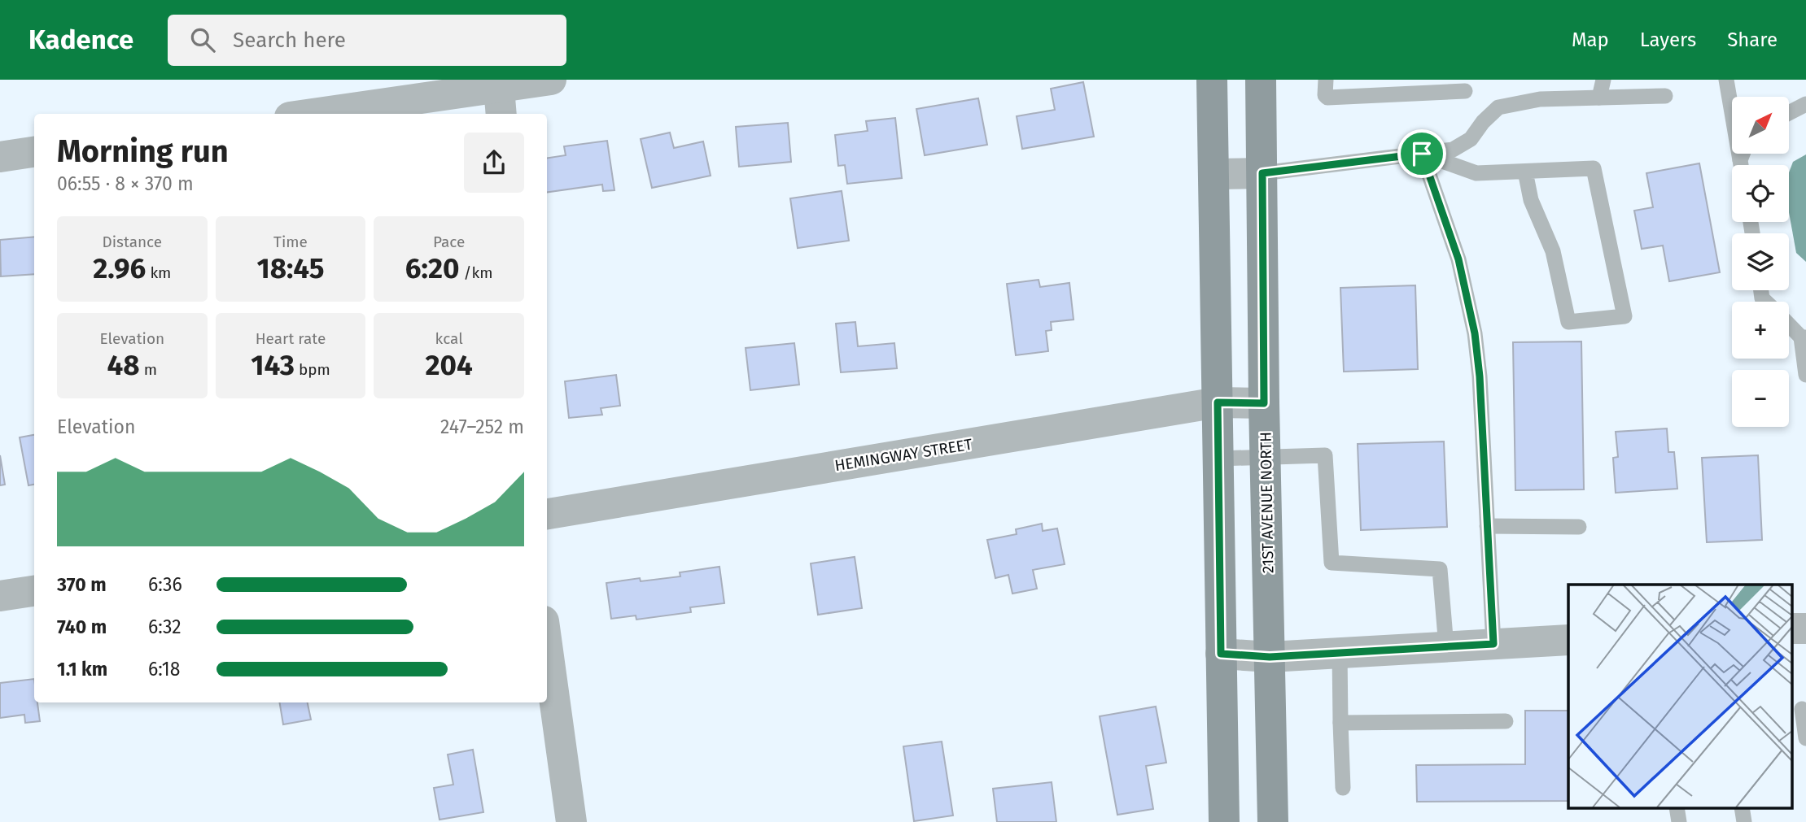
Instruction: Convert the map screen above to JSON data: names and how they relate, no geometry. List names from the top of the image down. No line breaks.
{"streets":{"main road":["21ST AVENUE NORTH"],"street":["HEMINGWAY STREET"]},"crossings":[["HEMINGWAY STREET","21ST AVENUE NORTH"]],"north":"top right","page":{"header":"Kadence","search":"Search here","nav":["Map","Layers","Share"],"map_buttons":["+","−"],"heading":["Morning run","06:55 · 8 × 370 m"],"stats":[["Distance","2.96 km"],["Time","18:45"],["Pace","6:20 /km"],["Elevation","48 m"],["Heart rate","143 bpm"],["kcal","204"]],"chart":["Elevation","247–252 m"],"list":[{"name":"370 m","note":"6:36"},{"name":"740 m","note":"6:32"},{"name":"1.1 km","note":"6:18"}]}}
